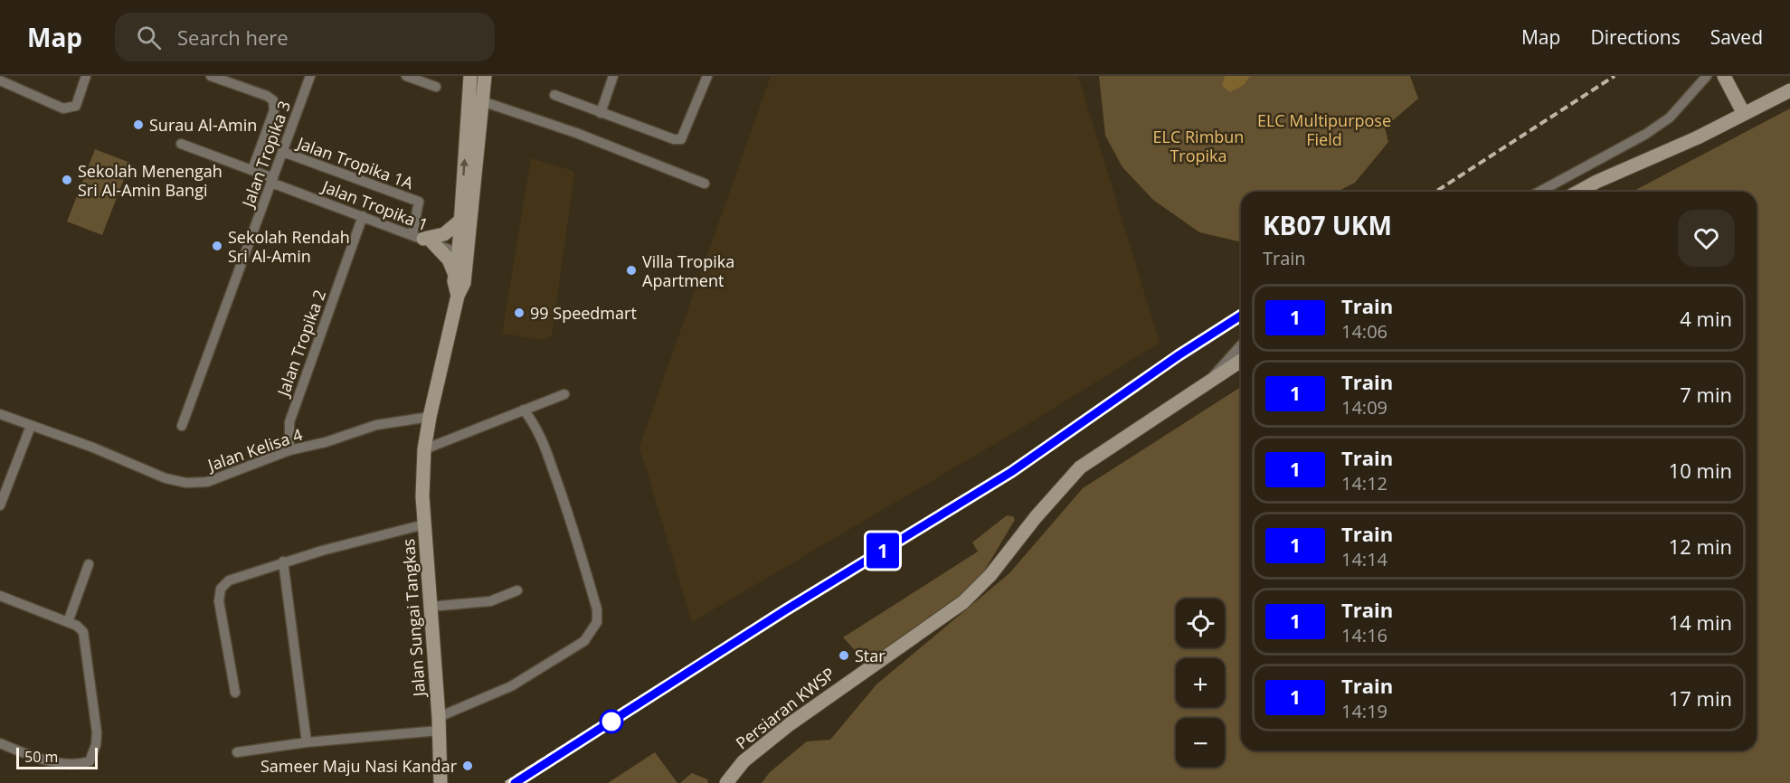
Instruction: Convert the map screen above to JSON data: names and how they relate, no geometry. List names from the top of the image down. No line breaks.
{"streets":{"street":["Jalan Tropika 3","Jalan Tropika 1A","Jalan Tropika 1","Jalan Tropika 2","Jalan Kelisa 4","Jalan Sungai Tangkas","Persiaran KWSP"]},"crossings":[["Jalan Tropika 3","Jalan Tropika 1A"],["Jalan Tropika 3","Jalan Tropika 1"],["Jalan Tropika 1A","Jalan Tropika 1"],["Jalan Tropika 1","Jalan Tropika 2"],["Jalan Tropika 2","Jalan Kelisa 4"],["Jalan Kelisa 4","Jalan Sungai Tangkas"]],"parks":["ELC Multipurpose Field","ELC Rimbun Tropika"],"places":["Surau Al-Amin","Sekolah Menengah Sri Al-Amin Bangi","Sekolah Rendah Sri Al-Amin","Villa Tropika Apartment","99 Speedmart","Star","Sameer Maju Nasi Kandar"],"scale_bar":"50 m","page":{"header":"Map","search":"Search here","nav":["Map","Directions","Saved"],"on_map":"1","heading":["KB07 UKM","Train"],"list":[{"mark":"1","name":"Train","note":"14:06","value":"4 min"},{"mark":"1","name":"Train","note":"14:09","value":"7 min"},{"mark":"1","name":"Train","note":"14:12","value":"10 min"},{"mark":"1","name":"Train","note":"14:14","value":"12 min"},{"mark":"1","name":"Train","note":"14:16","value":"14 min"},{"mark":"1","name":"Train","note":"14:19","value":"17 min"}],"map_buttons":["+","−"],"scale":"50 m"}}
